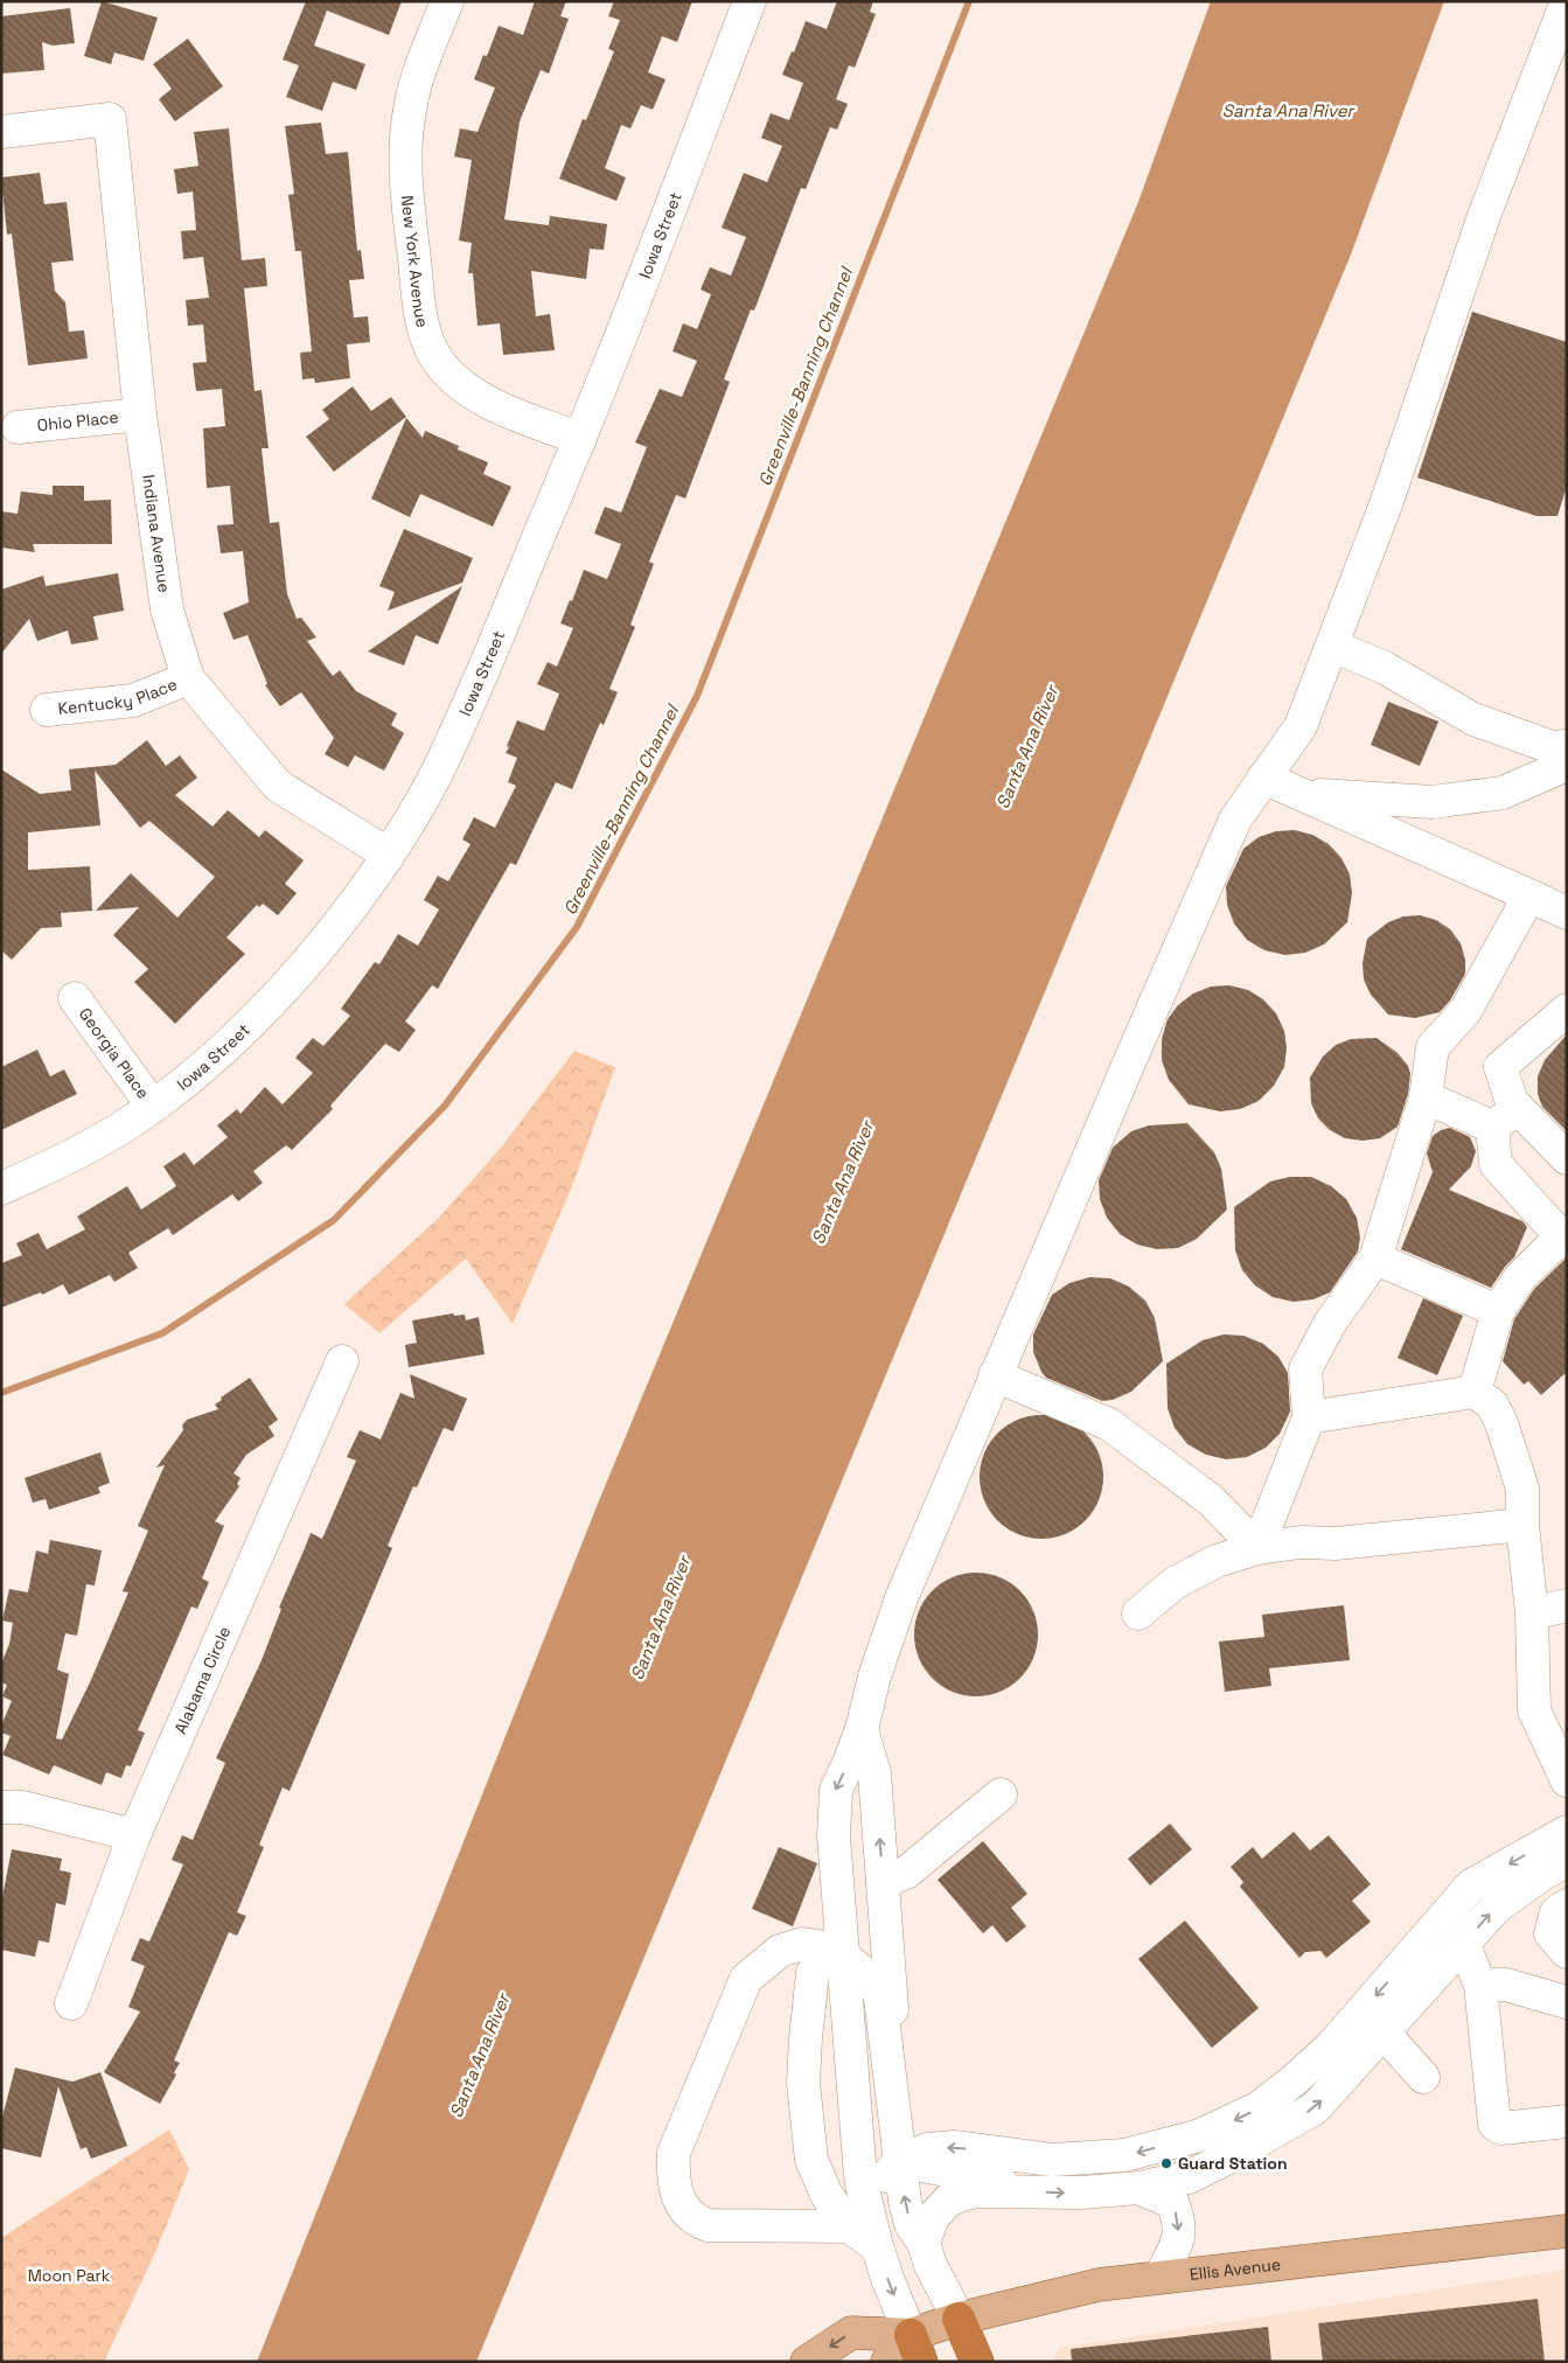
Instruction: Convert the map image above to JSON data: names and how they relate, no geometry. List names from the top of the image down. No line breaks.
{"streets":{"main road":["Ellis Avenue"],"street":["Iowa Street","New York Avenue","Ohio Place","Indiana Avenue","Kentucky Place","Georgia Place","Alabama Circle"]},"crossings":[["Iowa Street","New York Avenue"],["Iowa Street","Indiana Avenue"],["Iowa Street","Georgia Place"],["Ohio Place","Indiana Avenue"],["Indiana Avenue","Kentucky Place"]],"water":["Santa Ana River","Greenville-Banning Channel"],"parks":["Moon Park"],"places":["Guard Station"]}
